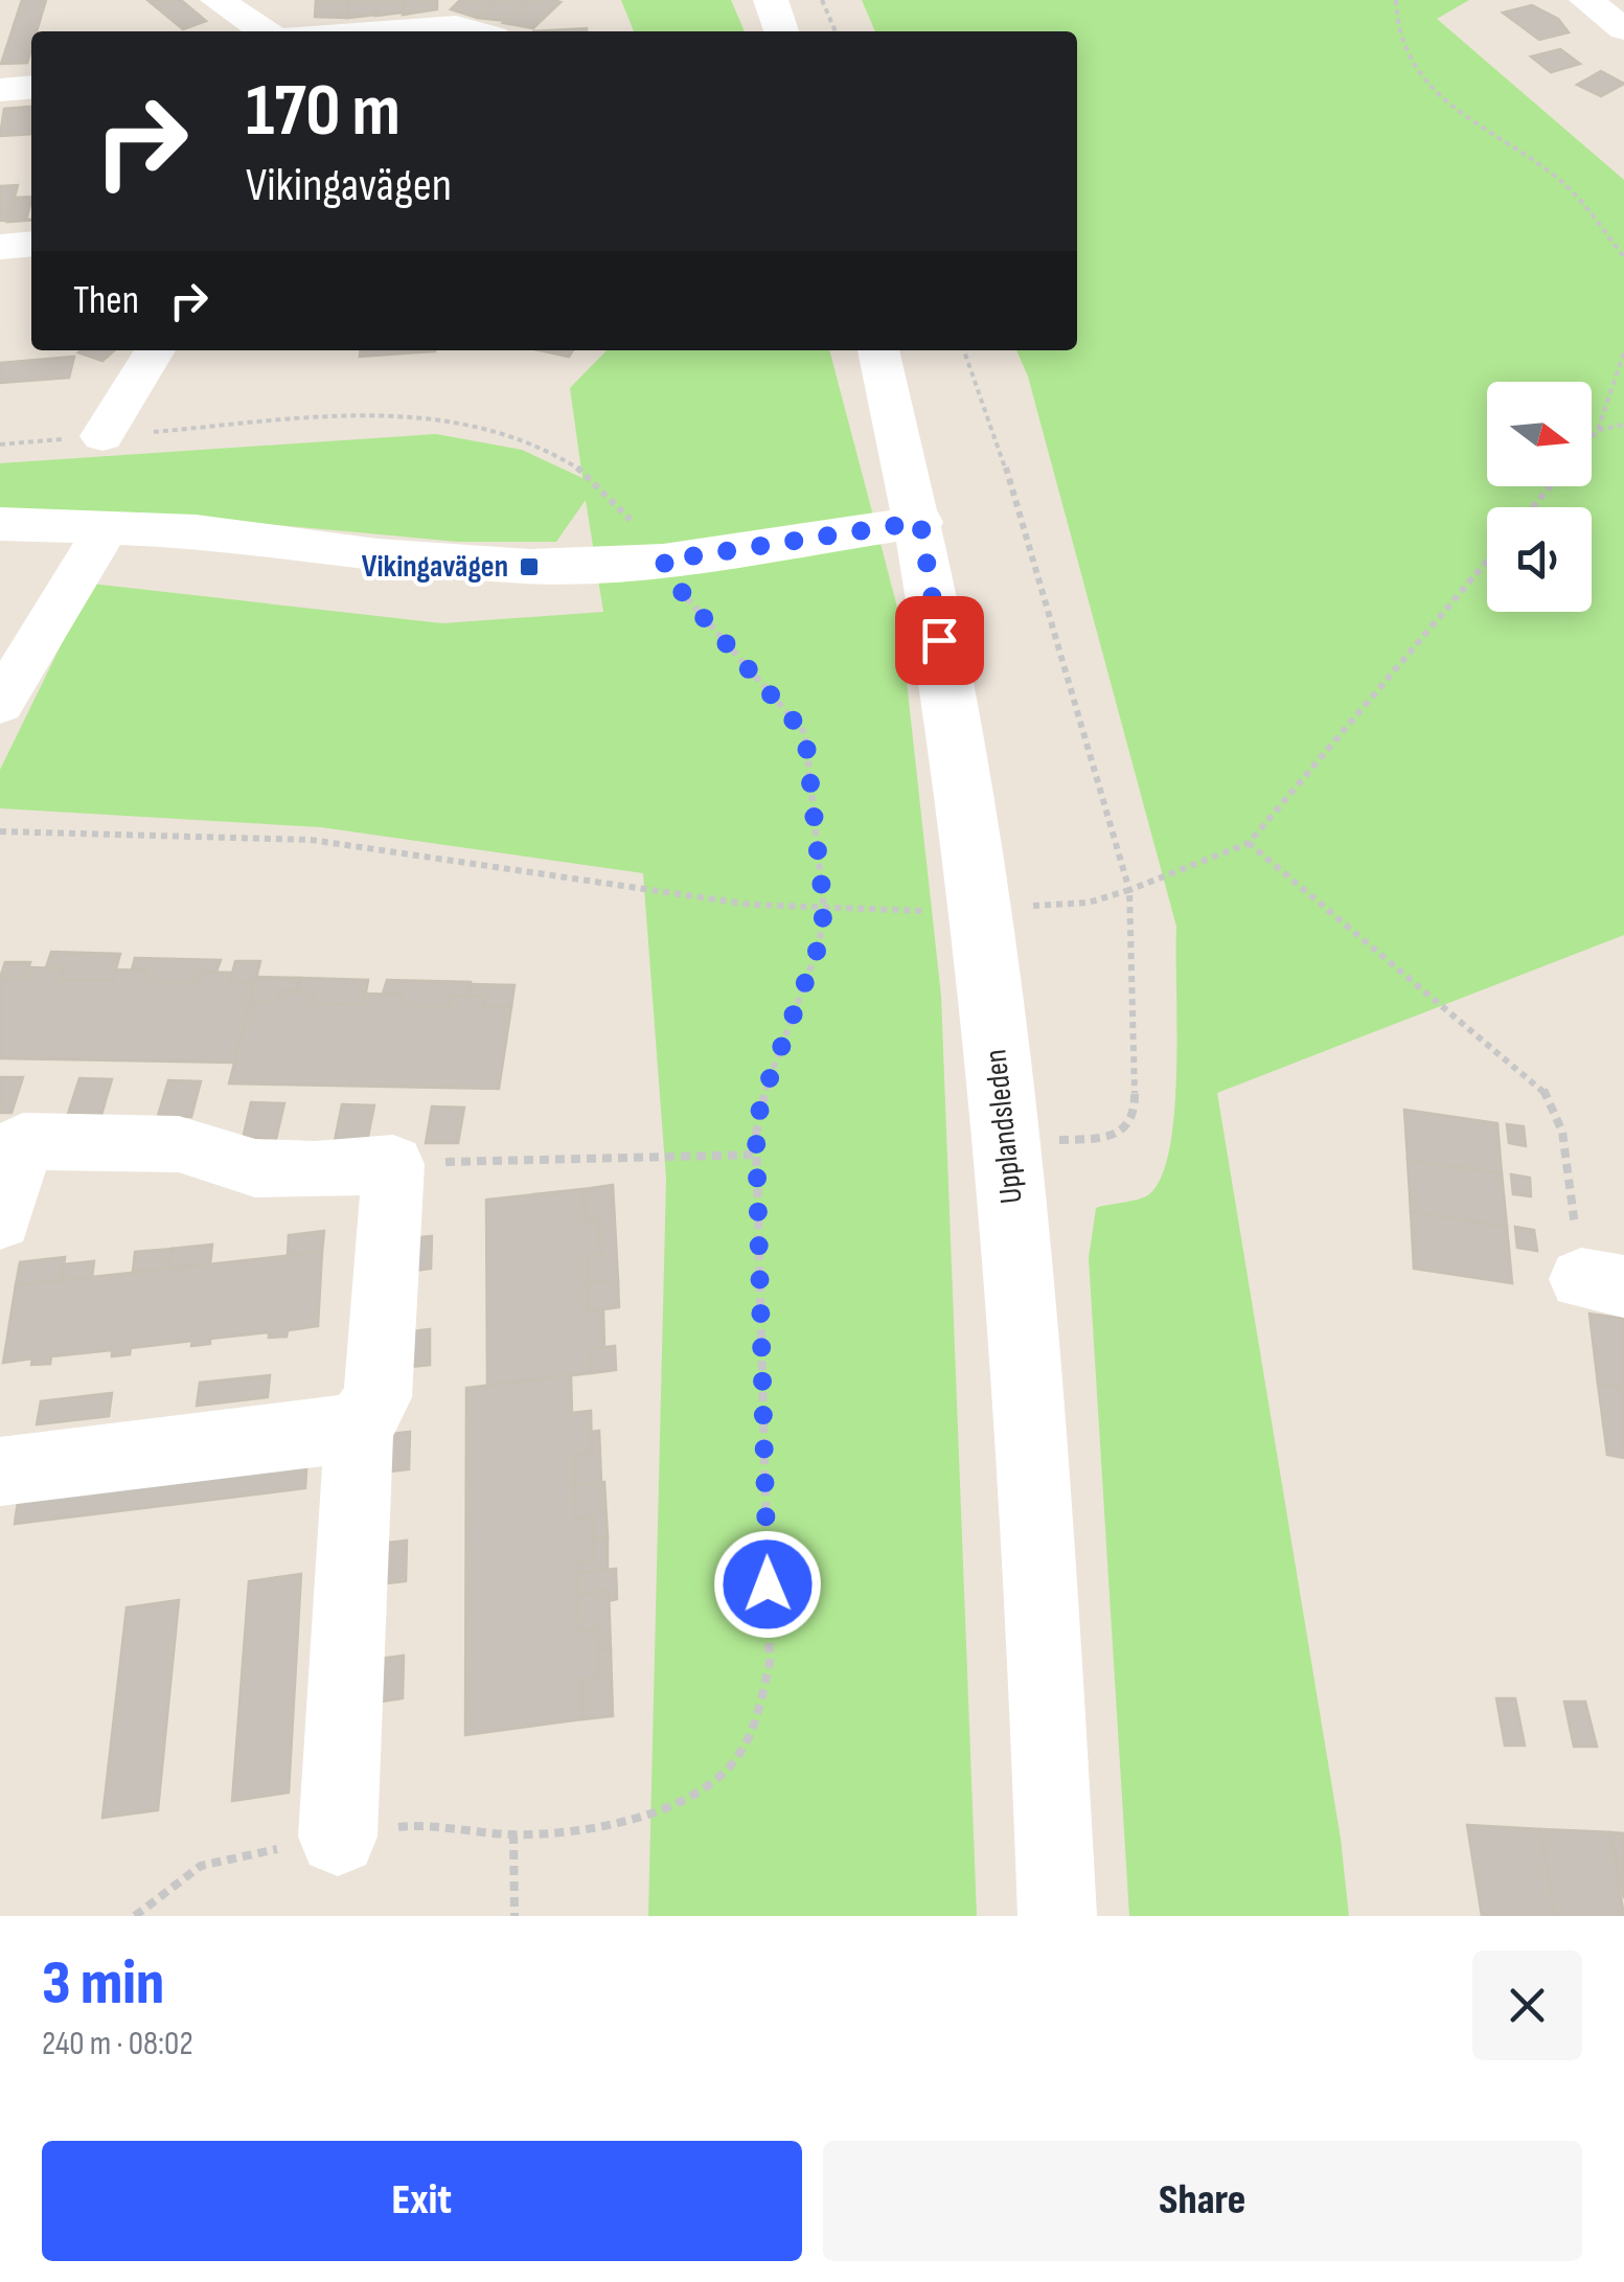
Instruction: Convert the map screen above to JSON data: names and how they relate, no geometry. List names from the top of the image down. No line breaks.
{"streets":{"street":["Upplandsleden"]},"places":{"transit":["Vikingavägen"]},"north":"right","page":{"turn":["170 m","Vikingavägen"],"then":"Then","heading":["3 min","240 m · 08:02"],"buttons":["Exit","Share"]}}
